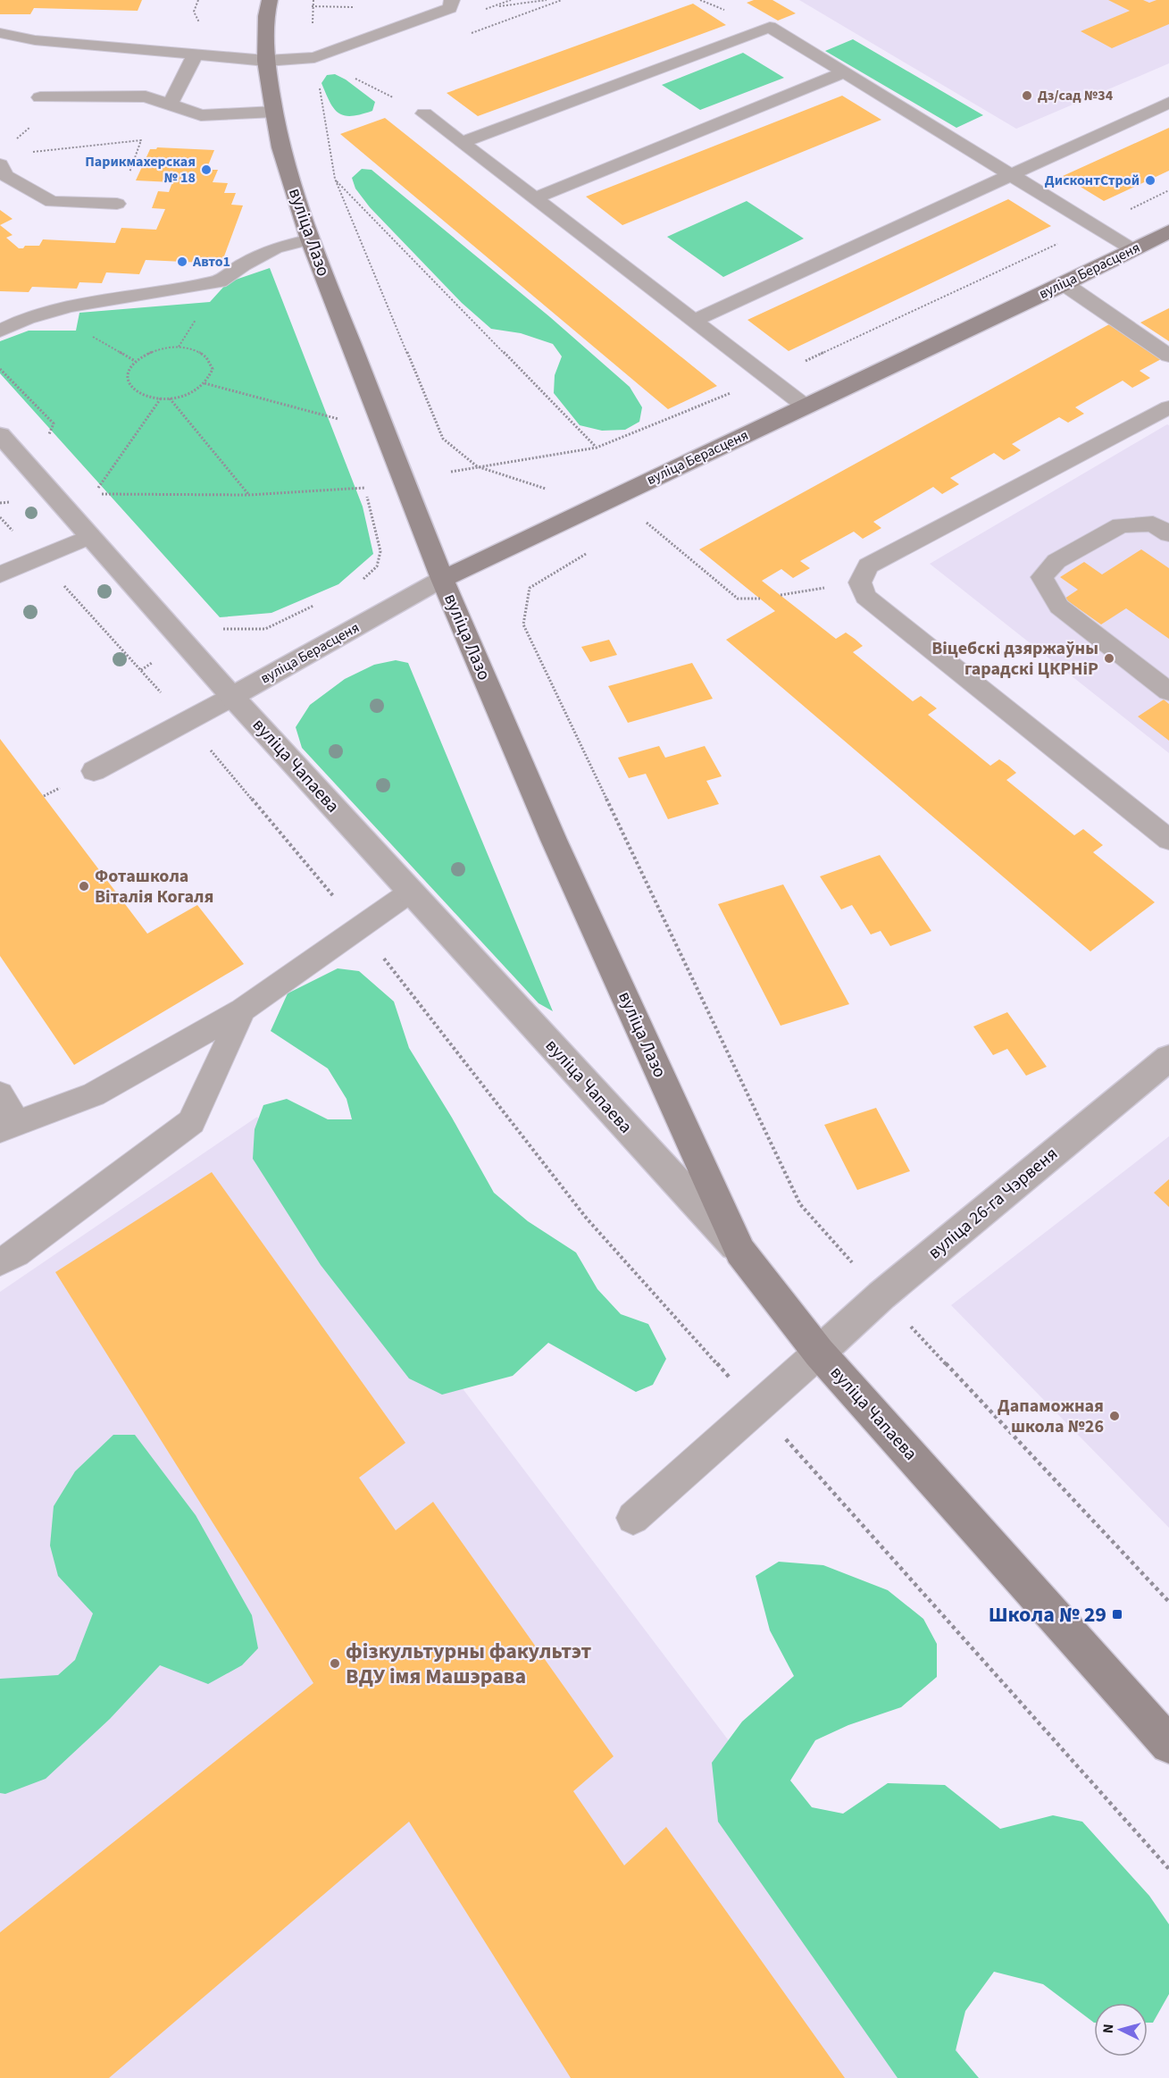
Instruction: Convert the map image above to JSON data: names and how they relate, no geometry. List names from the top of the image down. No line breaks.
{"streets":{"street":["вуліца Лазо","вуліца Берасценя","вуліца Чапаева","вуліца 26-га Чэрвеня"]},"crossings":[["вуліца Лазо","вуліца Берасценя"],["вуліца Лазо","вуліца Чапаева"],["вуліца Берасценя","вуліца Чапаева"],["вуліца Чапаева","вуліца 26-га Чэрвеня"]],"places":{"other":["Дз/сад №34","Парикмахерская № 18","ДисконтСтрой","Авто1","Віцебскі дзяржаўны гарадскі ЦКРНіР","Фоташкола Віталія Когаля","Дапаможная школа №26","фізкультурны факультэт ВДУ імя Машэрава"],"transit":["Школа № 29"]},"north":"left"}
